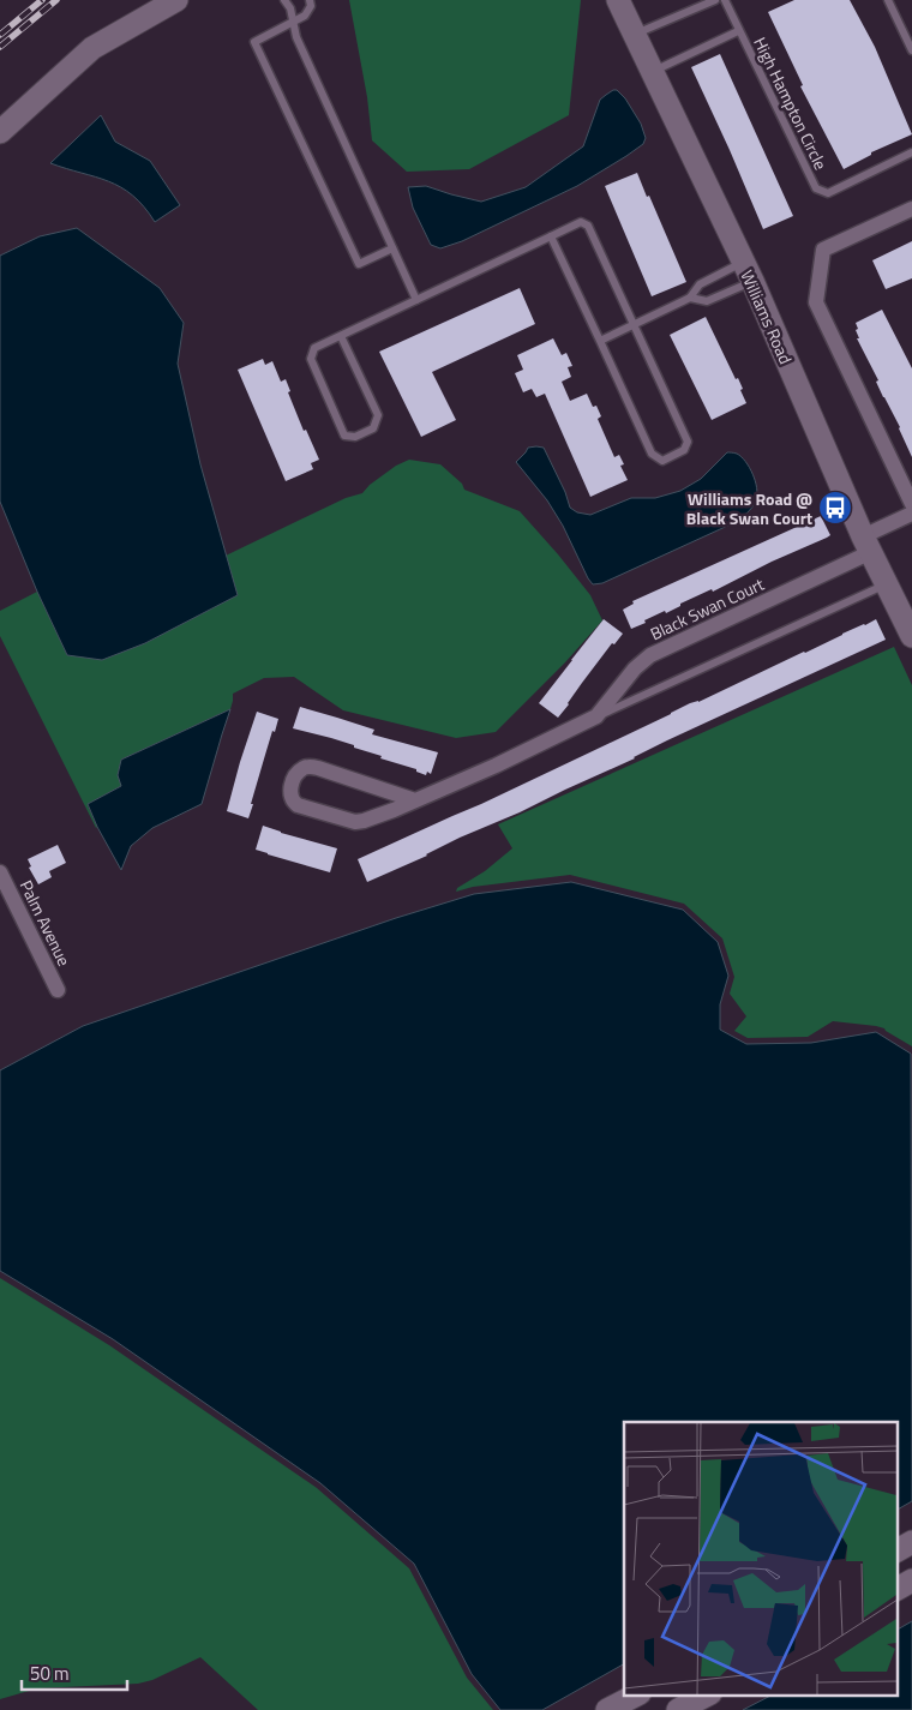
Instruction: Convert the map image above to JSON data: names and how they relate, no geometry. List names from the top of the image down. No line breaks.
{"streets":{"street":["Williams Road","Black Swan Court","Palm Avenue"],"lane":["High Hampton Circle"]},"crossings":[["Williams Road","Black Swan Court"]],"places":{"bus stop":["Williams Road @ Black Swan Court"]},"scale_bar":"50 m"}
